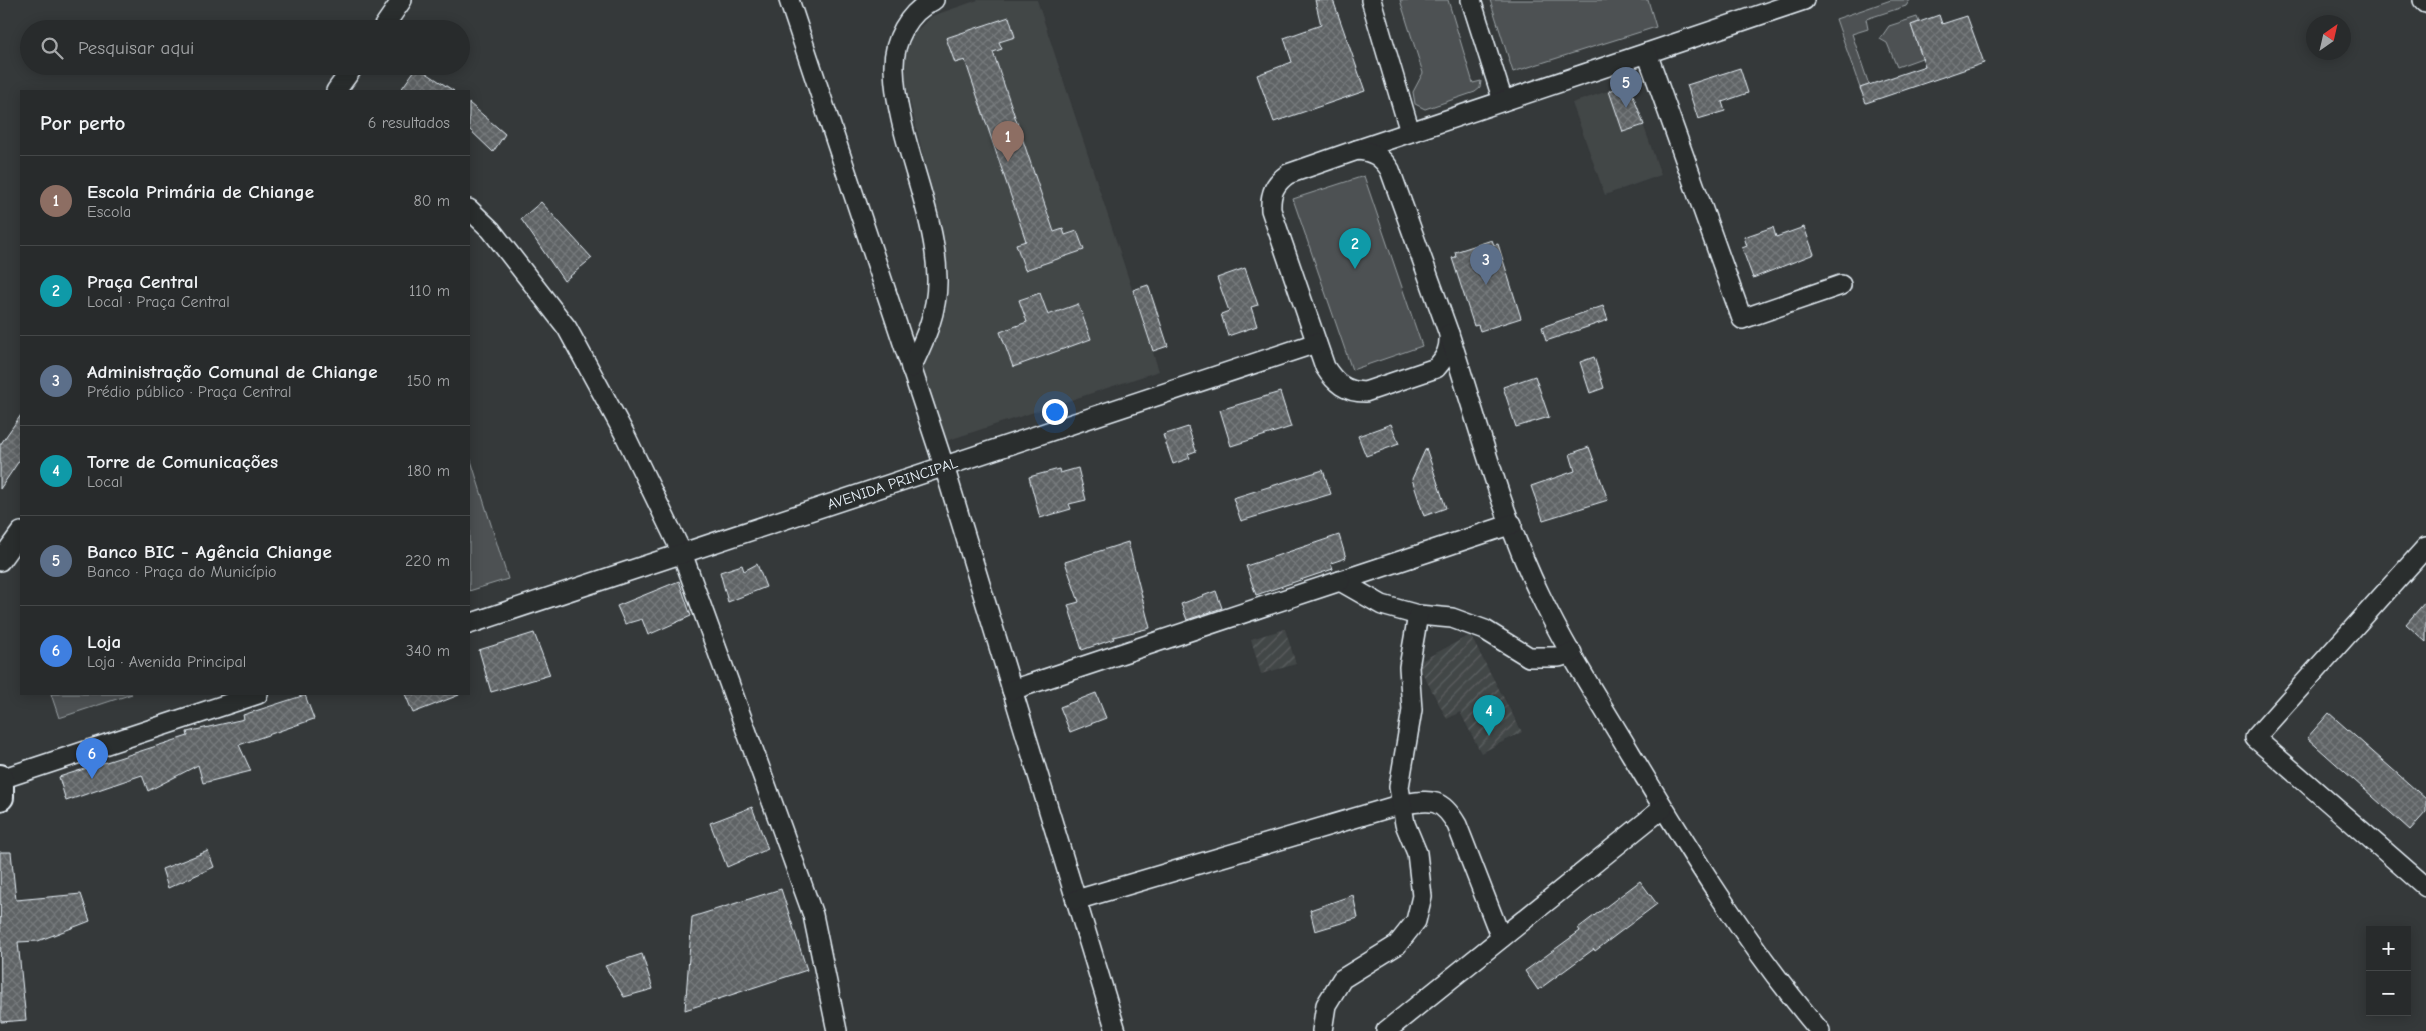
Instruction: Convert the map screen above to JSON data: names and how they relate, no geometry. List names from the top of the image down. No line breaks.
{"streets":{"street":["AVENIDA PRINCIPAL"]},"north":"top right","page":{"search":"Pesquisar aqui","pins":["5","1","2","3","4","6"],"heading":["Por perto","6 resultados"],"list":[{"mark":"1","name":"Escola Primária de Chiange","note":"Escola","value":"80 m"},{"mark":"2","name":"Praça Central","note":"Local · Praça Central","value":"110 m"},{"mark":"3","name":"Administração Comunal de Chiange","note":"Prédio público · Praça Central","value":"150 m"},{"mark":"4","name":"Torre de Comunicações","note":"Local","value":"180 m"},{"mark":"5","name":"Banco BIC - Agência Chiange","note":"Banco · Praça do Município","value":"220 m"},{"mark":"6","name":"Loja","note":"Loja · Avenida Principal","value":"340 m"}],"map_buttons":["+","−"]}}
